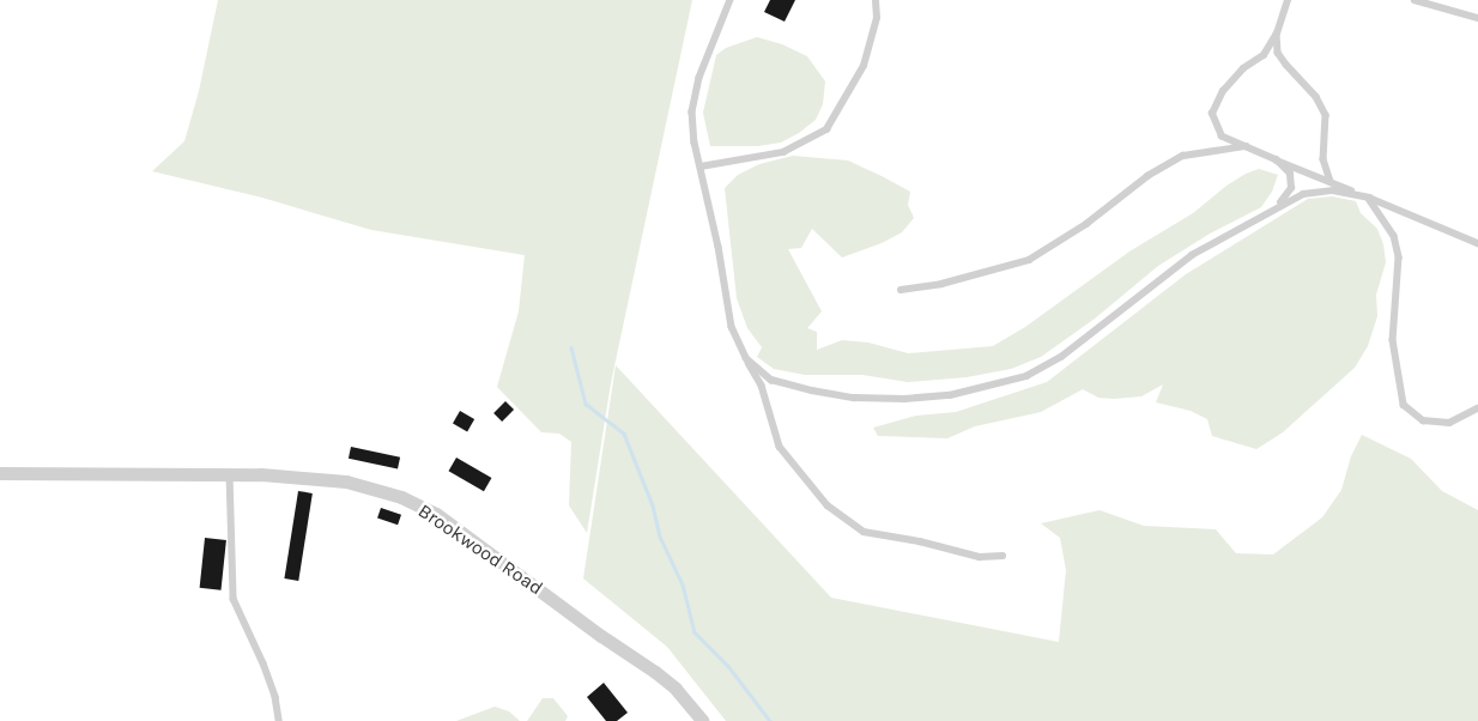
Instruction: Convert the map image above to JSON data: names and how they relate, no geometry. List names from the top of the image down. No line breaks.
{"streets":{"street":["Brookwood Road"]}}
